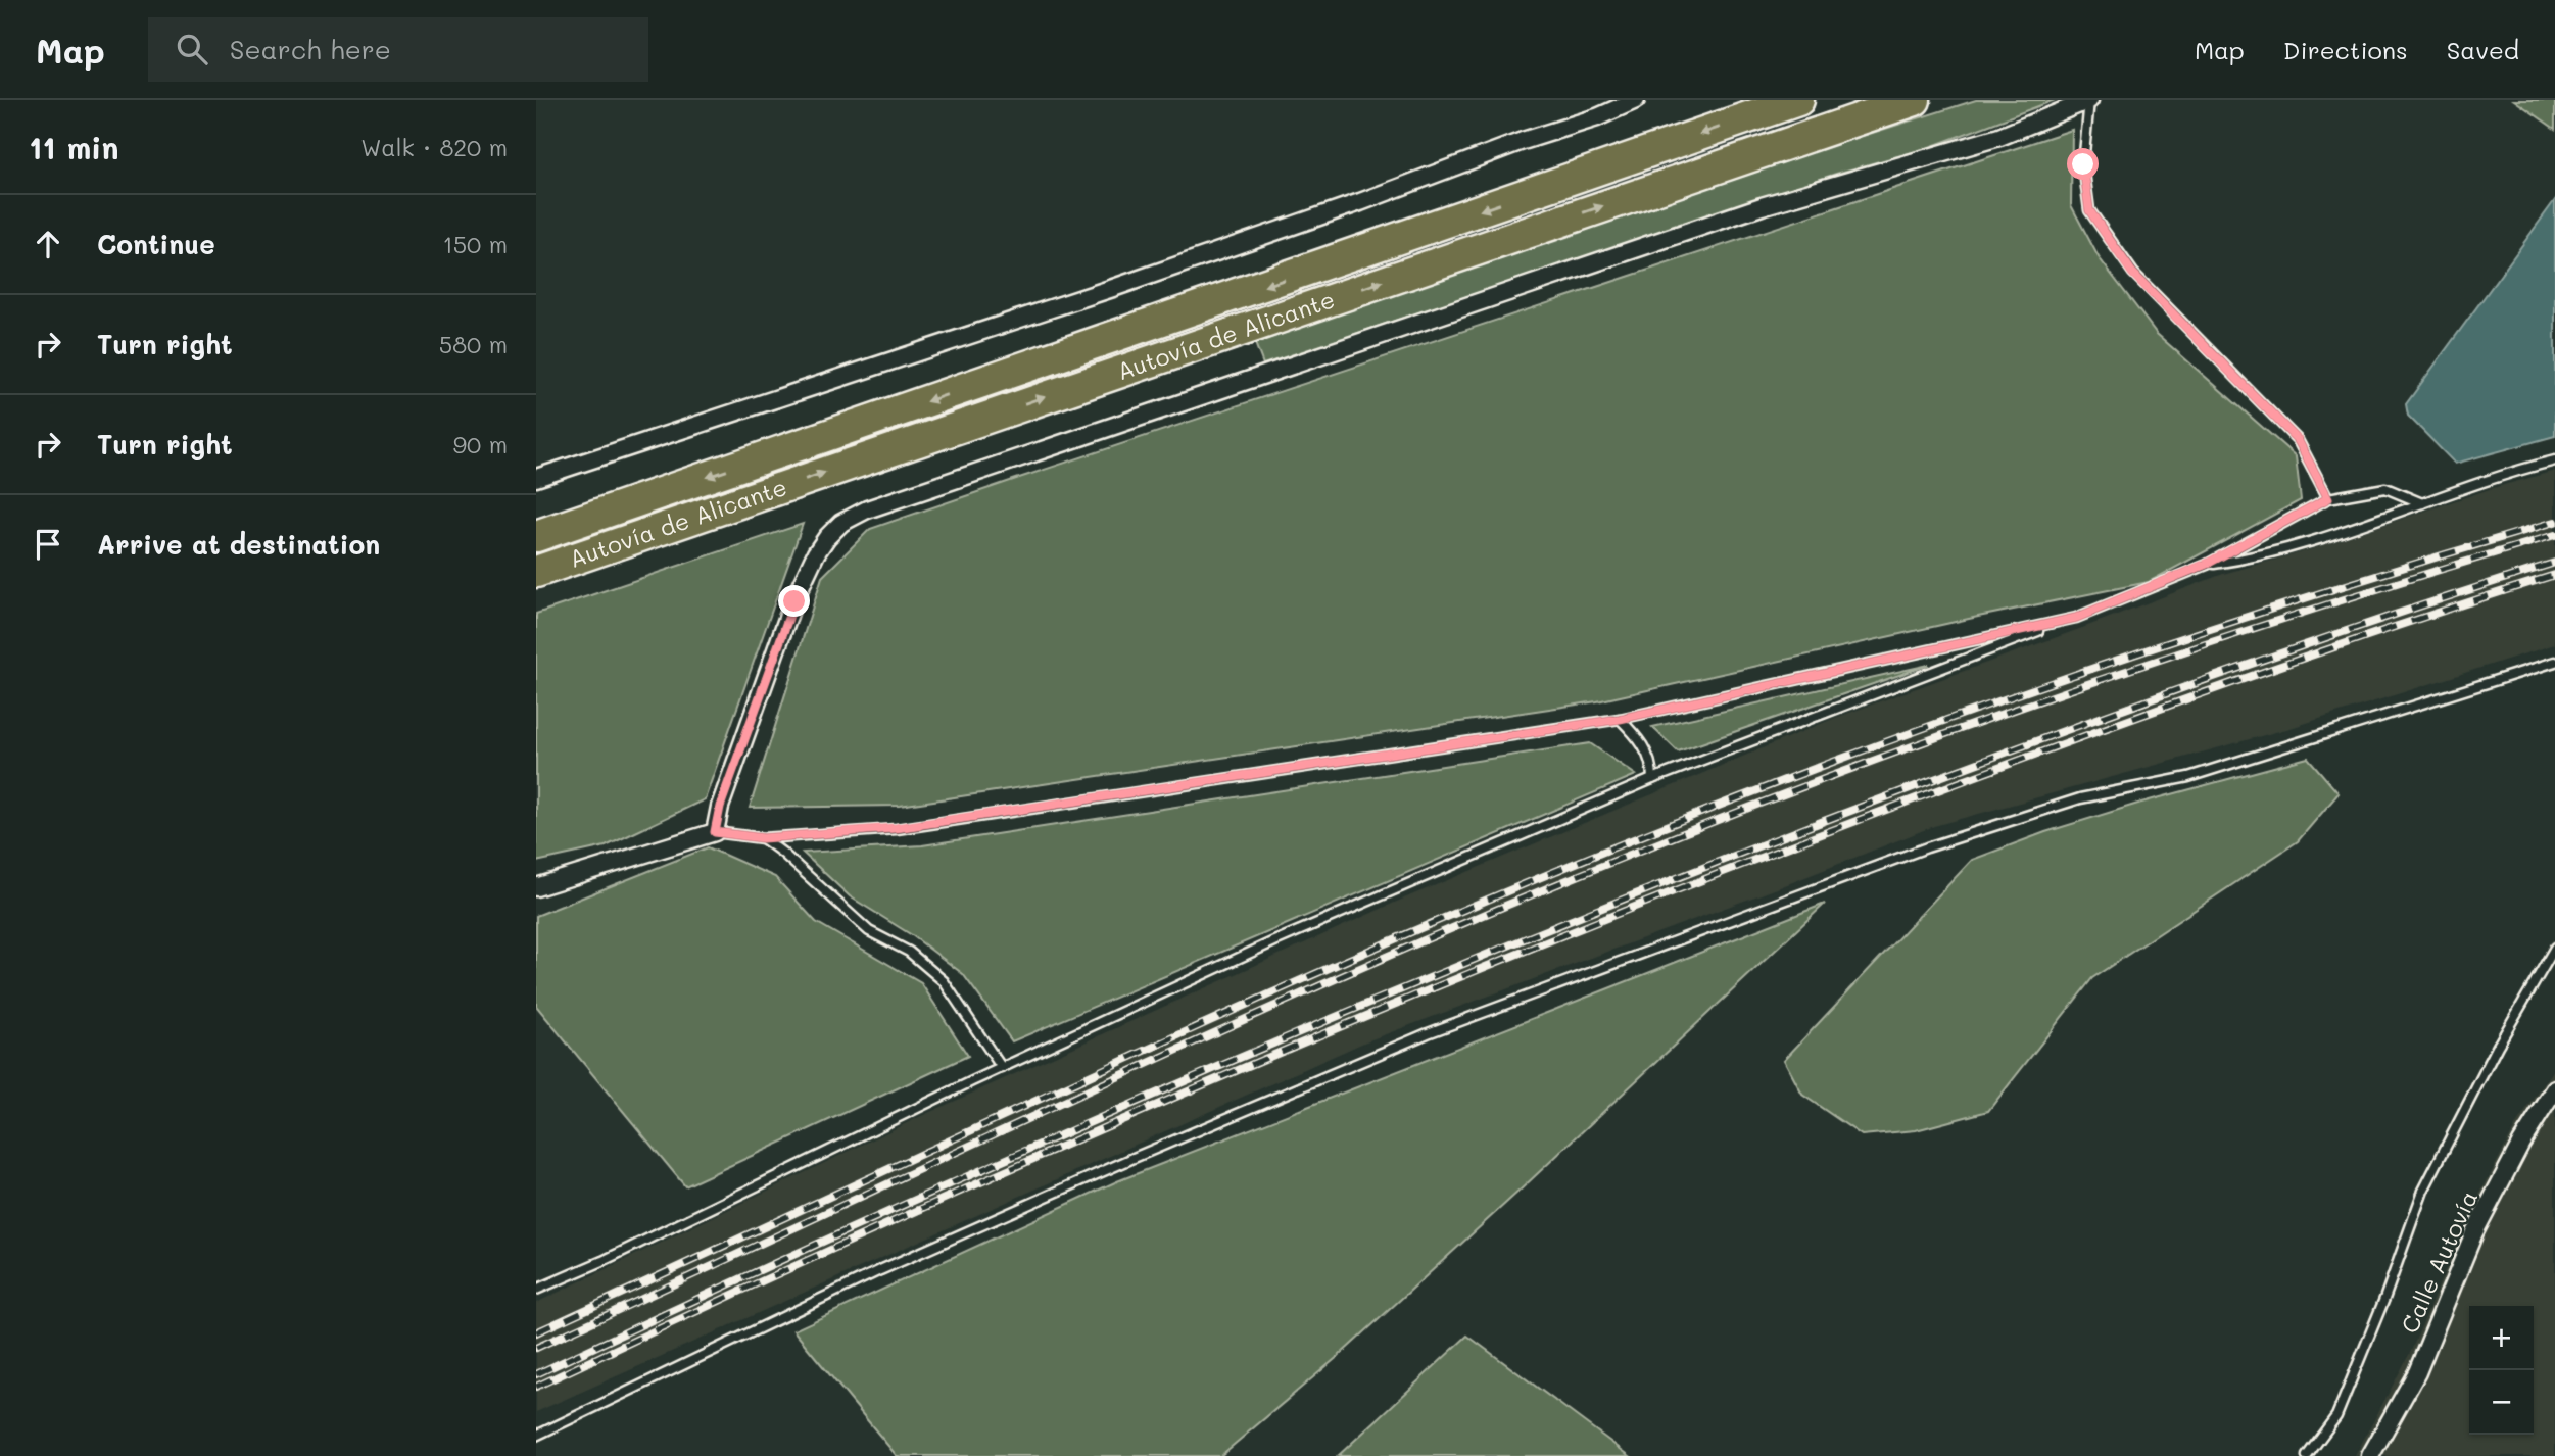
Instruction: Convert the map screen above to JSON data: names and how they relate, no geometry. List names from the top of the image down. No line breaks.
{"streets":{"highway":["Autovía de Alicante"],"street":["Calle Autovía"]},"page":{"header":"Map","search":"Search here","nav":["Map","Directions","Saved"],"heading":["11 min","Walk · 820 m"],"list":[["Continue","150 m"],["Turn right","580 m"],["Turn right","90 m"],"Arrive at destination"],"map_buttons":["+","−"]}}
